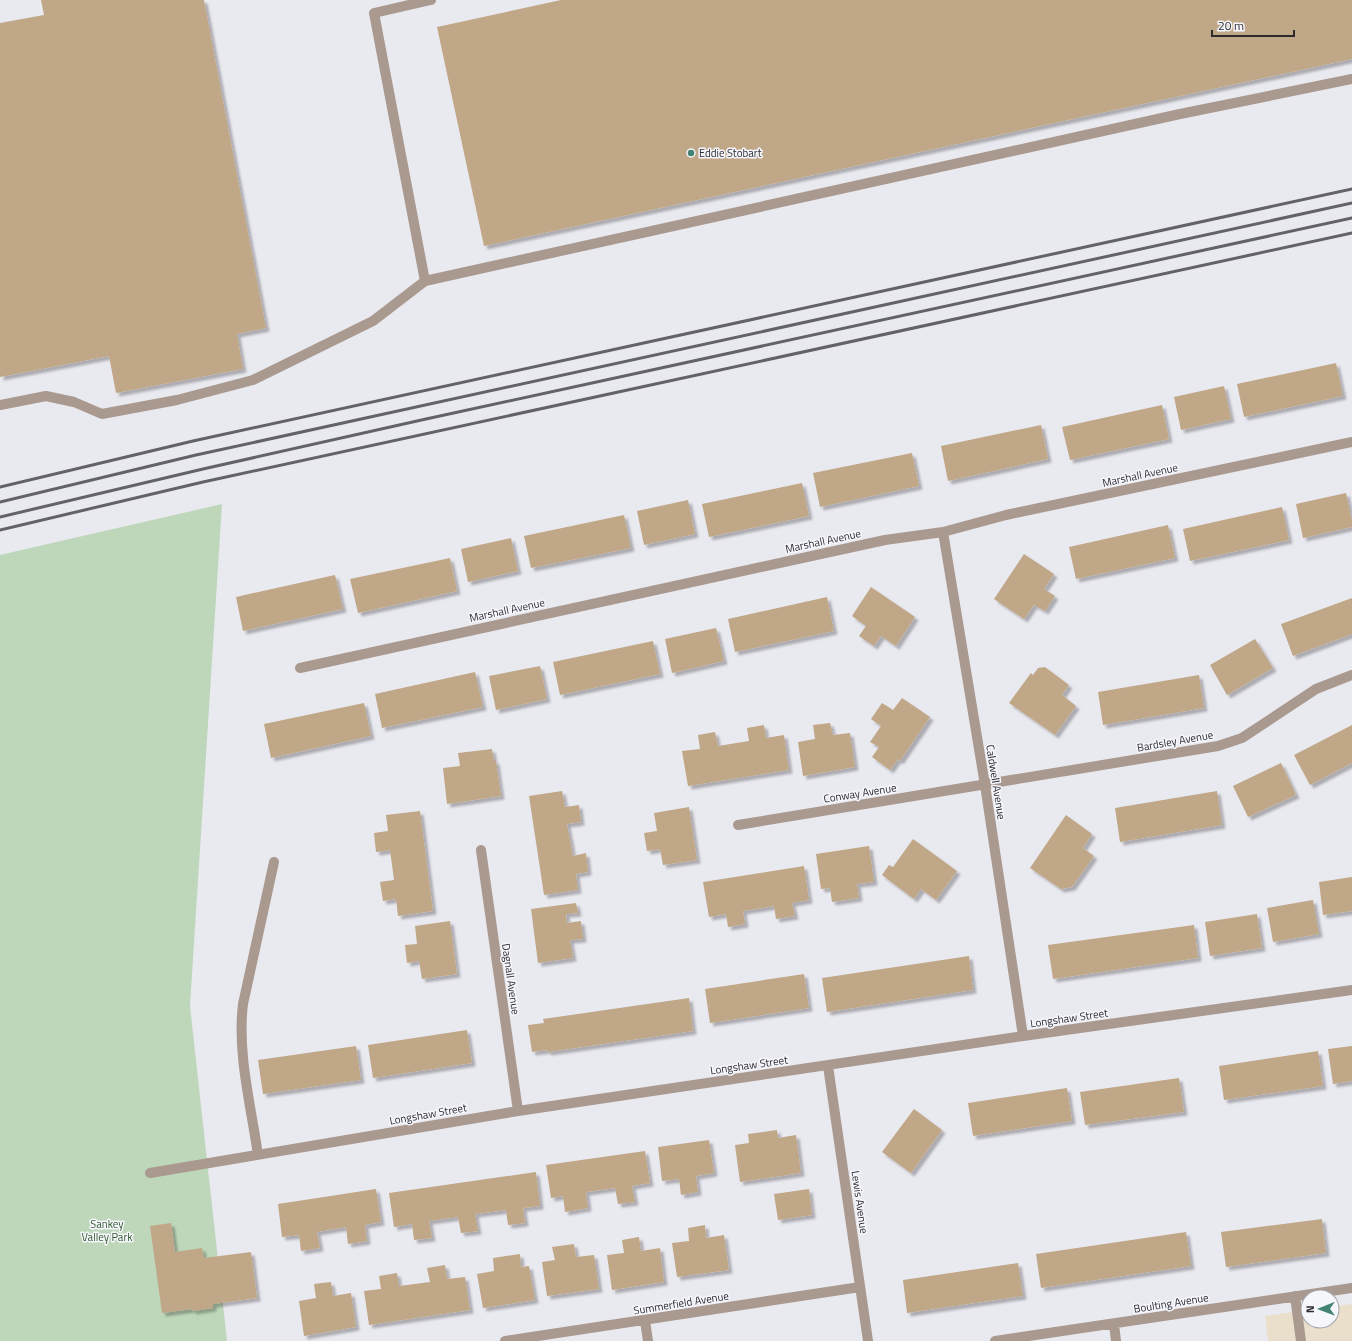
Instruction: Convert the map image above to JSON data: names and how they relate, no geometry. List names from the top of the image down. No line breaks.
{"streets":{"street":["Marshall Avenue","Bardsley Avenue","Caldwell Avenue","Conway Avenue","Dagnall Avenue","Longshaw Street","Lewis Avenue","Summerfield Avenue","Boulting Avenue"]},"crossings":[["Marshall Avenue","Caldwell Avenue"],["Bardsley Avenue","Caldwell Avenue"],["Bardsley Avenue","Conway Avenue"],["Caldwell Avenue","Conway Avenue"],["Caldwell Avenue","Longshaw Street"],["Dagnall Avenue","Longshaw Street"],["Longshaw Street","Lewis Avenue"],["Lewis Avenue","Summerfield Avenue"]],"parks":["Sankey Valley Park"],"places":["Eddie Stobart"],"scale_bar":"20 m","north":"left"}
